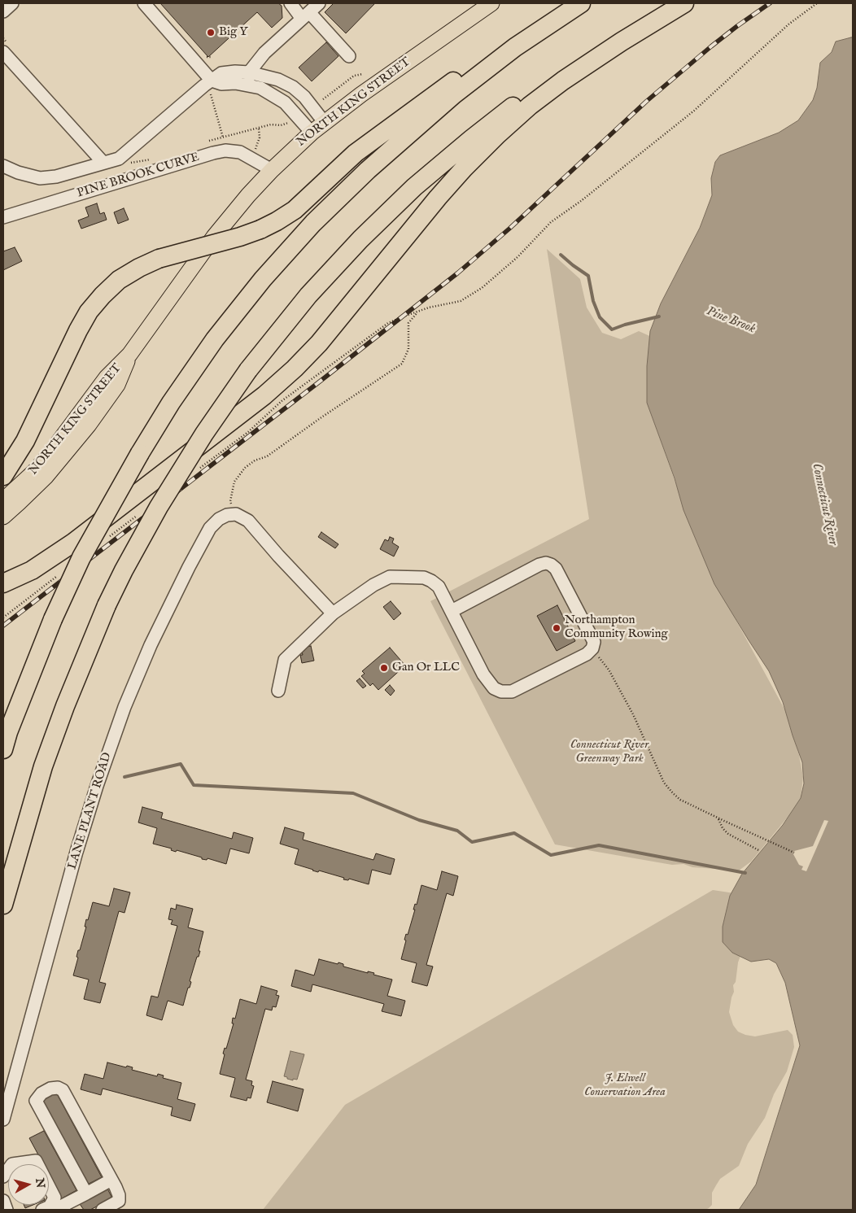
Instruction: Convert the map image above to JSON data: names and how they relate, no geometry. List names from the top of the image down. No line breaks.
{"streets":{"main road":["NORTH KING STREET"],"street":["PINE BROOK CURVE","LANE PLANT ROAD"]},"crossings":[["NORTH KING STREET","PINE BROOK CURVE"]],"water":["Pine Brook","Connecticut River"],"parks":["Connecticut River Greenway Park","J. Elwell Conservation Area"],"places":["Big Y","Northampton Community Rowing","Gan Or LLC"],"north":"right"}
